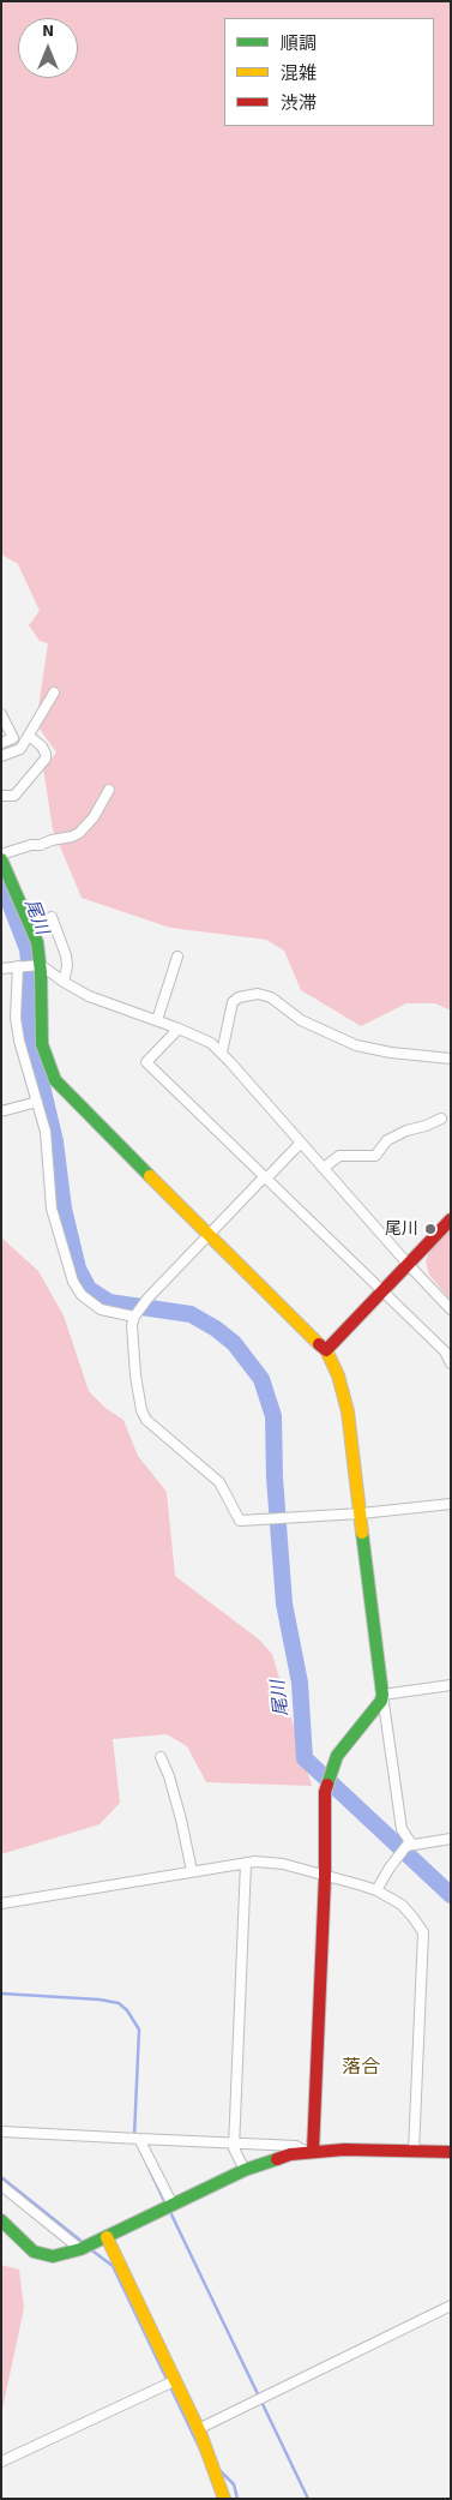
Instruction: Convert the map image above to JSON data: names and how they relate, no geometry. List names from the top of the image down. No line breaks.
{"districts":["落合"],"water":["尾川"],"places":["尾川"],"legend":["順調","混雑","渋滞"],"north":"top"}
